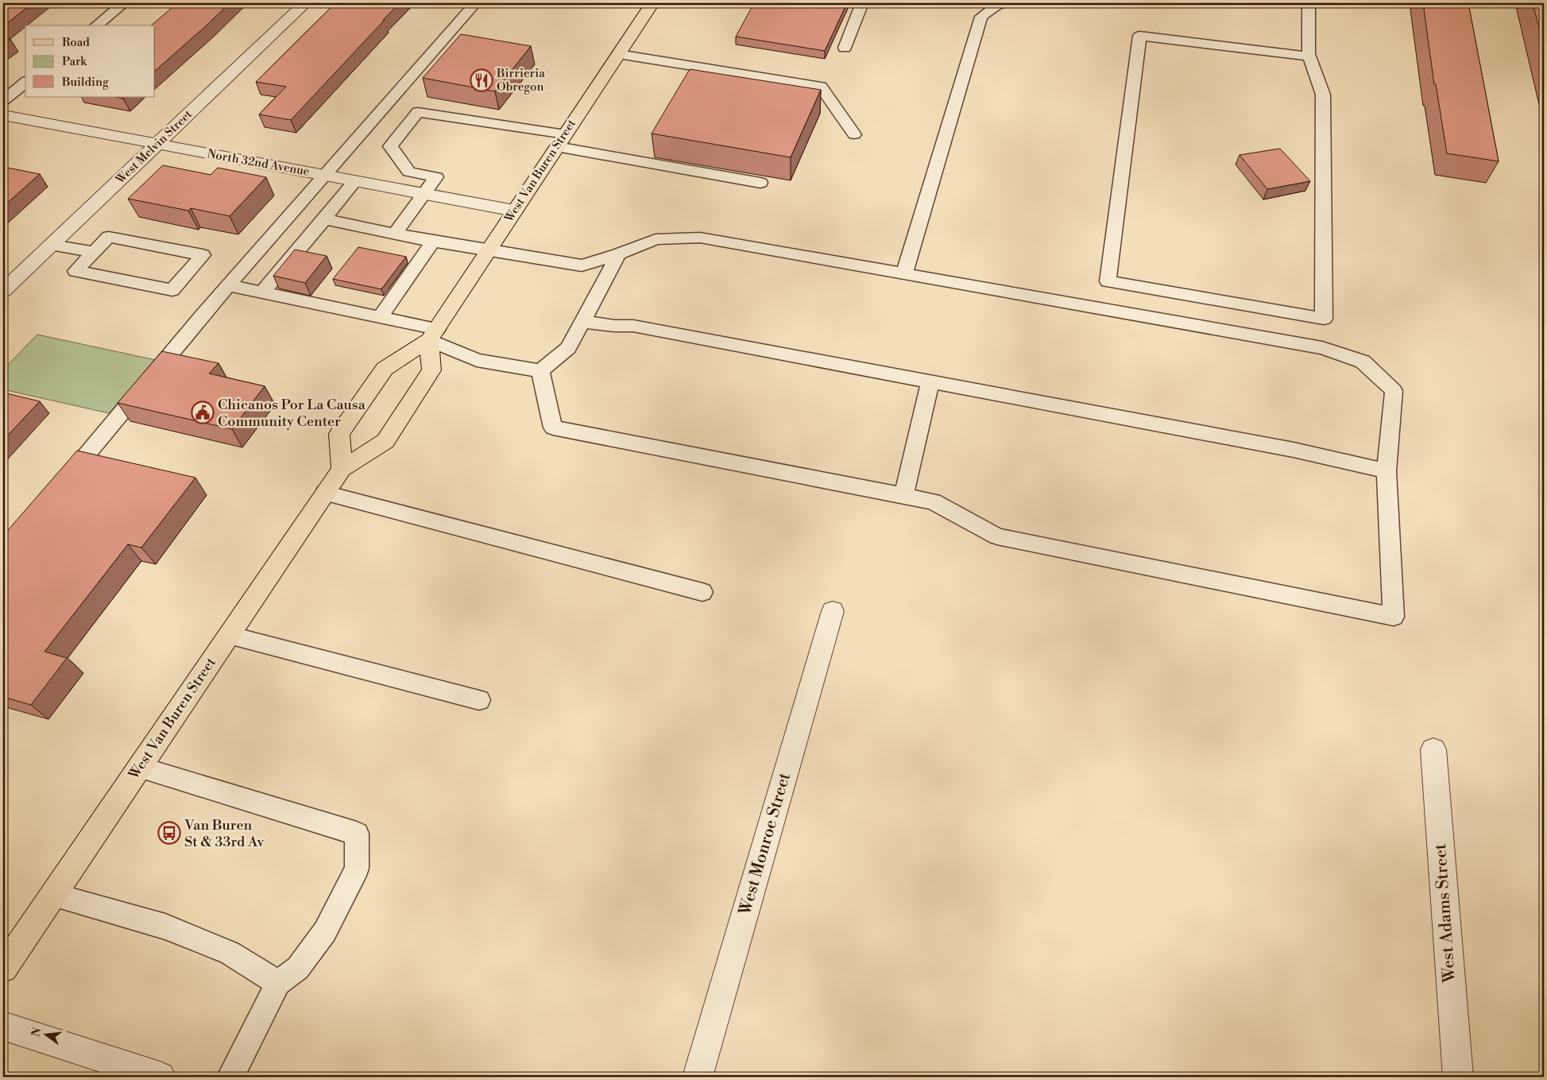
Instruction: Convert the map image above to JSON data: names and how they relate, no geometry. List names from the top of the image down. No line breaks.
{"streets":{"main road":["West Van Buren Street"],"street":["West Melvin Street","North 32nd Avenue","West Monroe Street","West Adams Street"]},"crossings":[["West Melvin Street","North 32nd Avenue"],["North 32nd Avenue","West Van Buren Street"]],"places":{"restaurant":["Birrieria Obregon"],"public building":["Chicanos Por La Causa Community Center"],"bus stop":["Van Buren St & 33rd Av"]},"legend":["Road","Park","Building"],"north":"left"}
